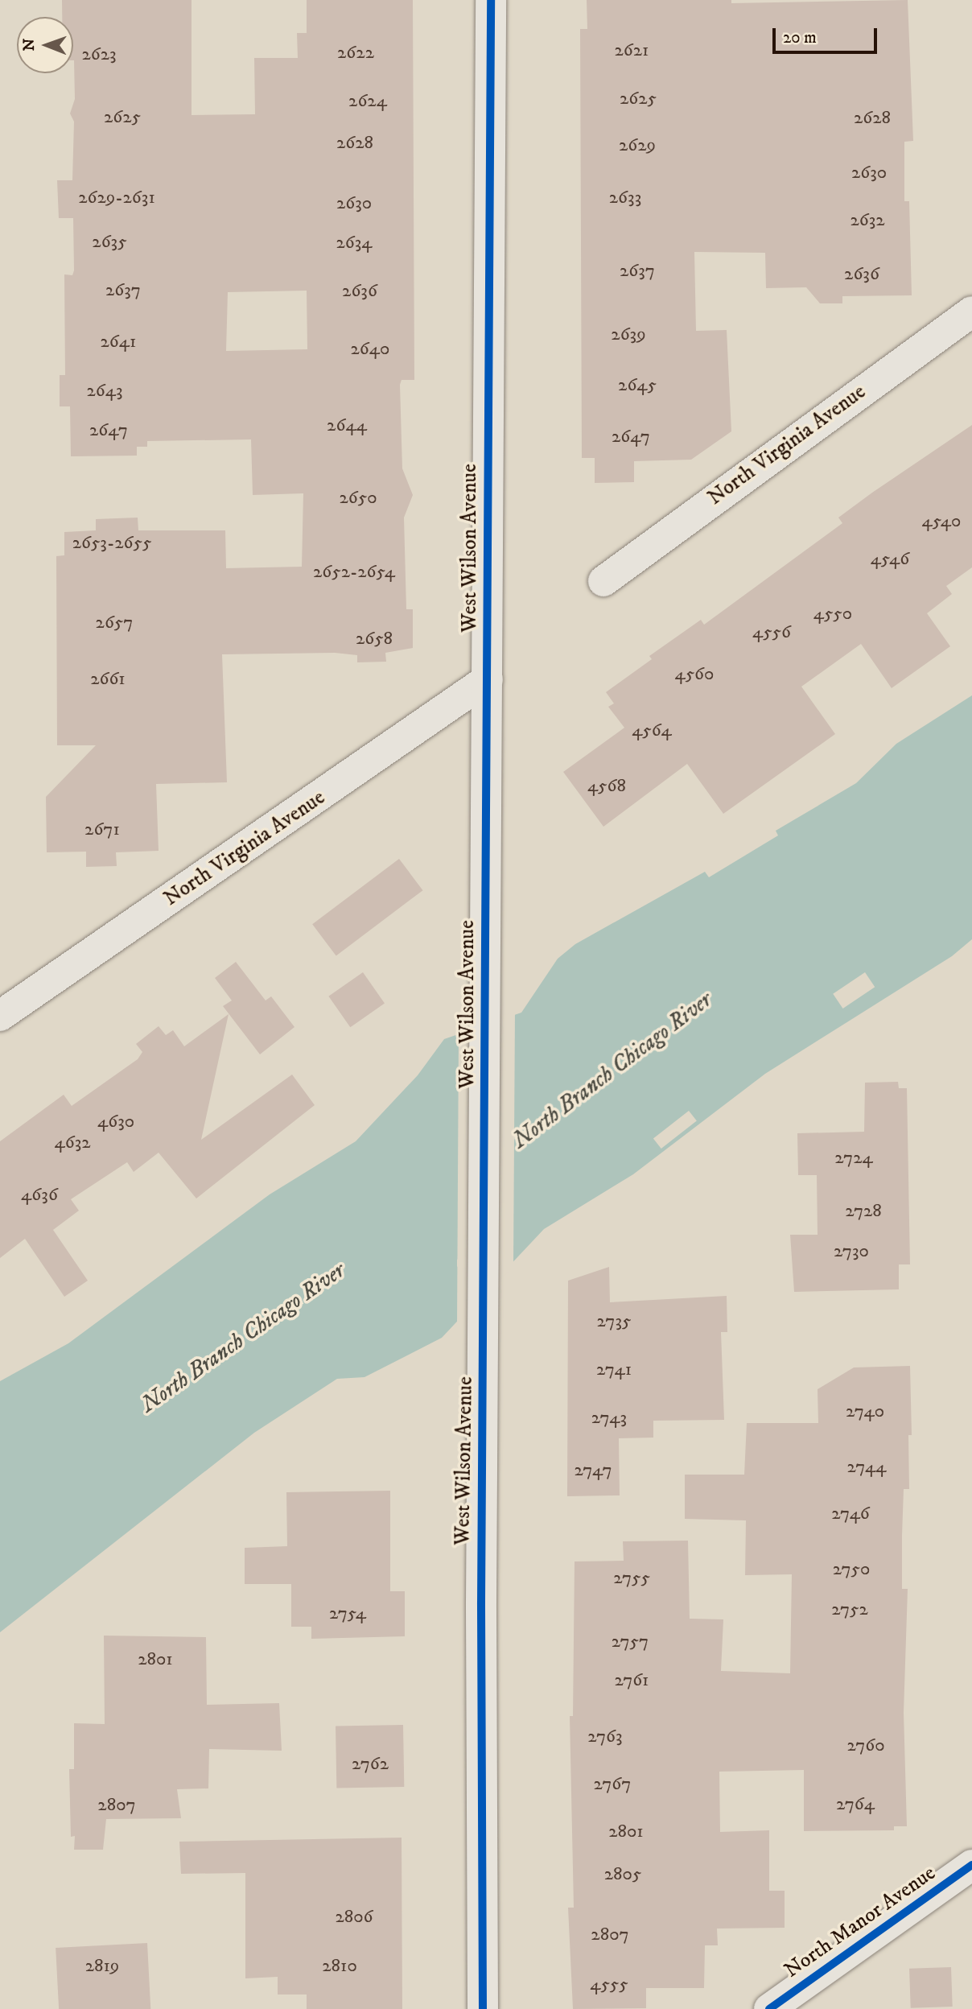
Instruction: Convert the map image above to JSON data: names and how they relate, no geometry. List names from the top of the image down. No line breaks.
{"streets":{"street":["North Virginia Avenue","West Wilson Avenue","North Manor Avenue"]},"crossings":[["North Virginia Avenue","West Wilson Avenue"]],"water":["North Branch Chicago River"],"house_numbers":["2621","2622","2623","2625","2624","2625","2628","2628","2629","2630","2629-2631","2633","2630","2632","2635","2634","2637","2636","2637","2636","2639","2641","2640","2645","2643","2644","2647","2647","2650","4540","2653-2655","4546","2652-2654","4550","2657","4556","2658","4560","2661","4564","4568","2671","4630","4632","2724","4636","2728","2730","2735","2741","2740","2743","2744","2747","2746","2750","2755","2752","2754","2757","2801","2761","2763","2760","2762","2767","2764","2807","2801","2805","2806","2807","2819","2810","4555"],"scale_bar":"20 m","north":"left"}
